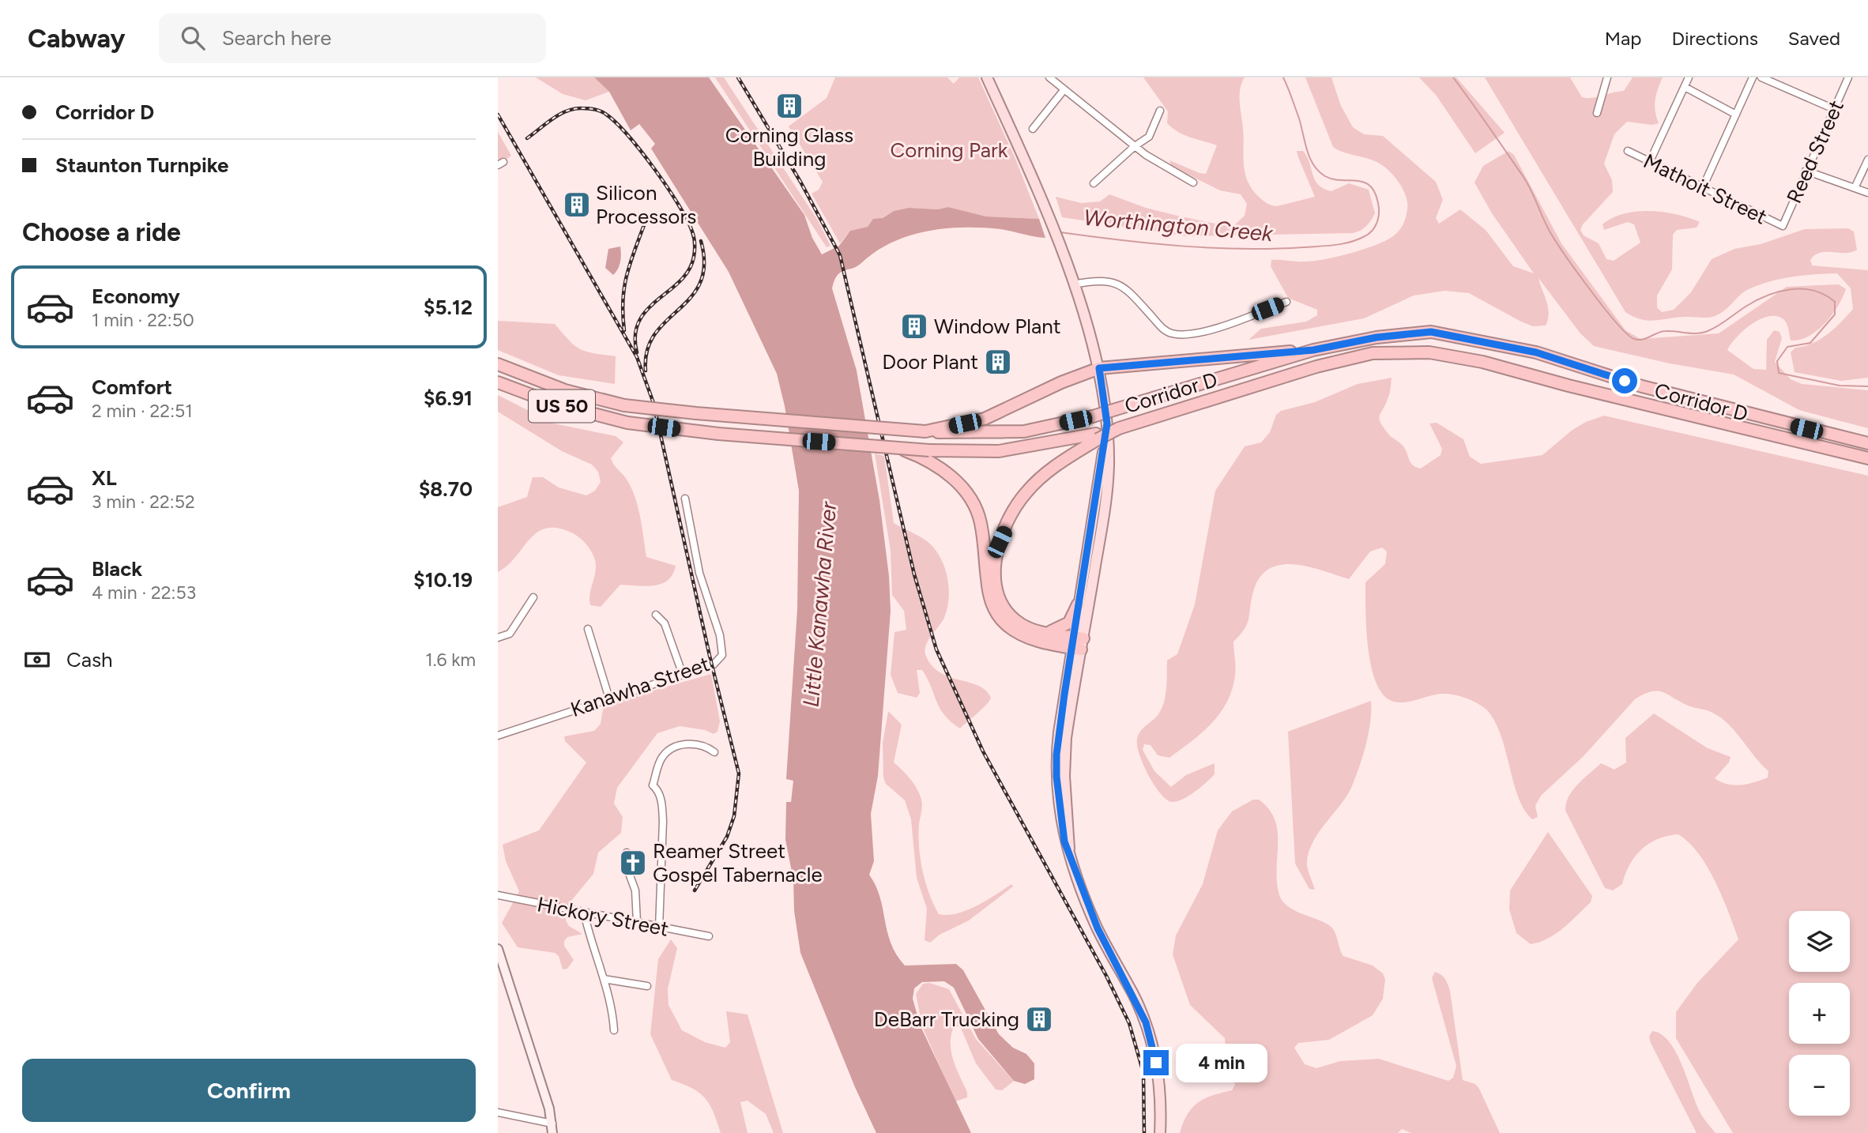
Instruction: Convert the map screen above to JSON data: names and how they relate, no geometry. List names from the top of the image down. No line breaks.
{"streets":{"highway":["Corridor D","US 50"],"street":["Reed Street","Mathoit Street","Kanawha Street","Hickory Street"]},"crossings":[["Reed Street","Mathoit Street"],["Corridor D","US 50"]],"water":["Worthington Creek","Little Kanawha River"],"parks":["Corning Park"],"places":{"building":["Corning Glass Building","Silicon Processors","Window Plant","Door Plant","DeBarr Trucking"],"church":["Reamer Street Gospel Tabernacle"]},"page":{"header":"Cabway","search":"Search here","nav":["Map","Directions","Saved"],"banner":["Corridor D","Staunton Turnpike"],"heading":"Choose a ride","list":[{"name":"Economy","note":"1 min · 22:50","value":"$5.12"},{"name":"Comfort","note":"2 min · 22:51","value":"$6.91"},{"name":"XL","note":"3 min · 22:52","value":"$8.70"},{"name":"Black","note":"4 min · 22:53","value":"$10.19"}],"pay":["Cash","1.6 km"],"map_buttons":["+","−"],"bubble":"4 min","buttons":"Confirm"}}
